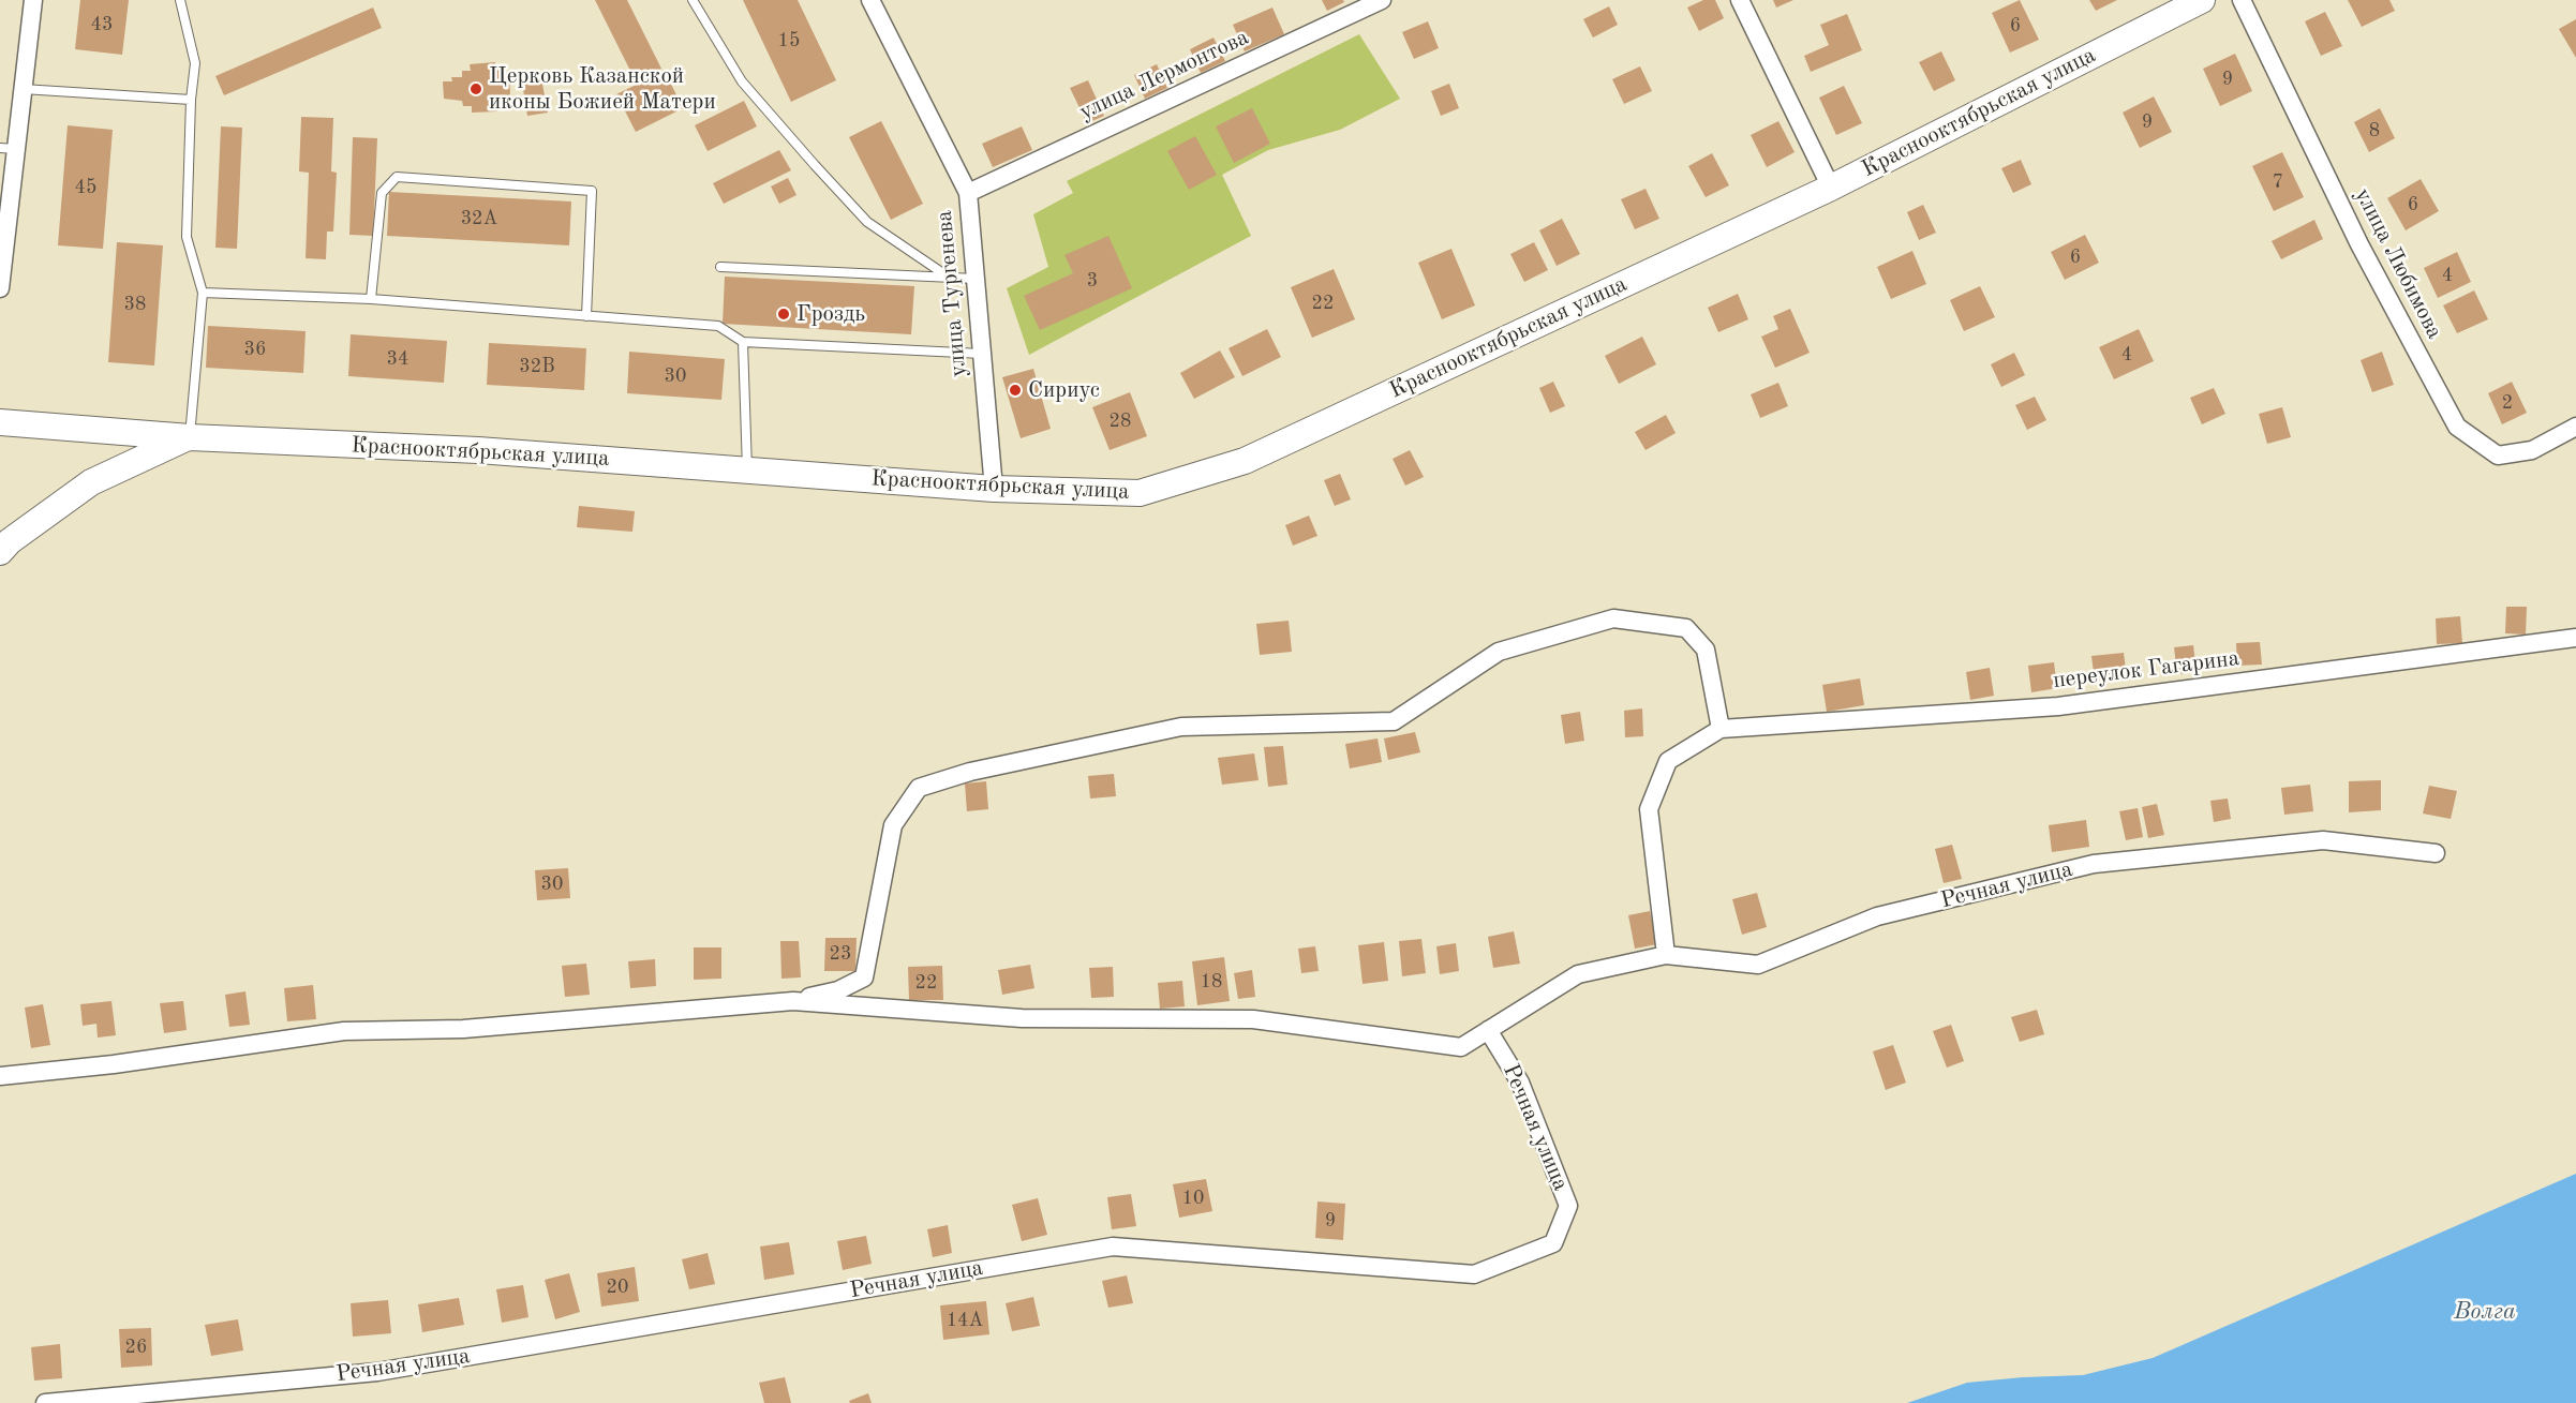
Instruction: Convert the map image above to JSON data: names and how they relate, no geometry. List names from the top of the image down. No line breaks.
{"streets":{"street":["улица Лермонтова","Краснооктябрьская улица","улица Любимова","улица Тургенева","переулок Гагарина","Речная улица"]},"crossings":[["улица Лермонтова","улица Тургенева"],["Краснооктябрьская улица","улица Тургенева"]],"water":["Волга"],"places":["Церковь Казанской иконы Божией Матери","Гроздь","Сириус"],"house_numbers":["43","6","15","9","9","8","7","45","6","32А","6","4","3","22","38","36","4","34","32В","30","2","28","30","23","18","22","10","9","20","14А","26"]}
